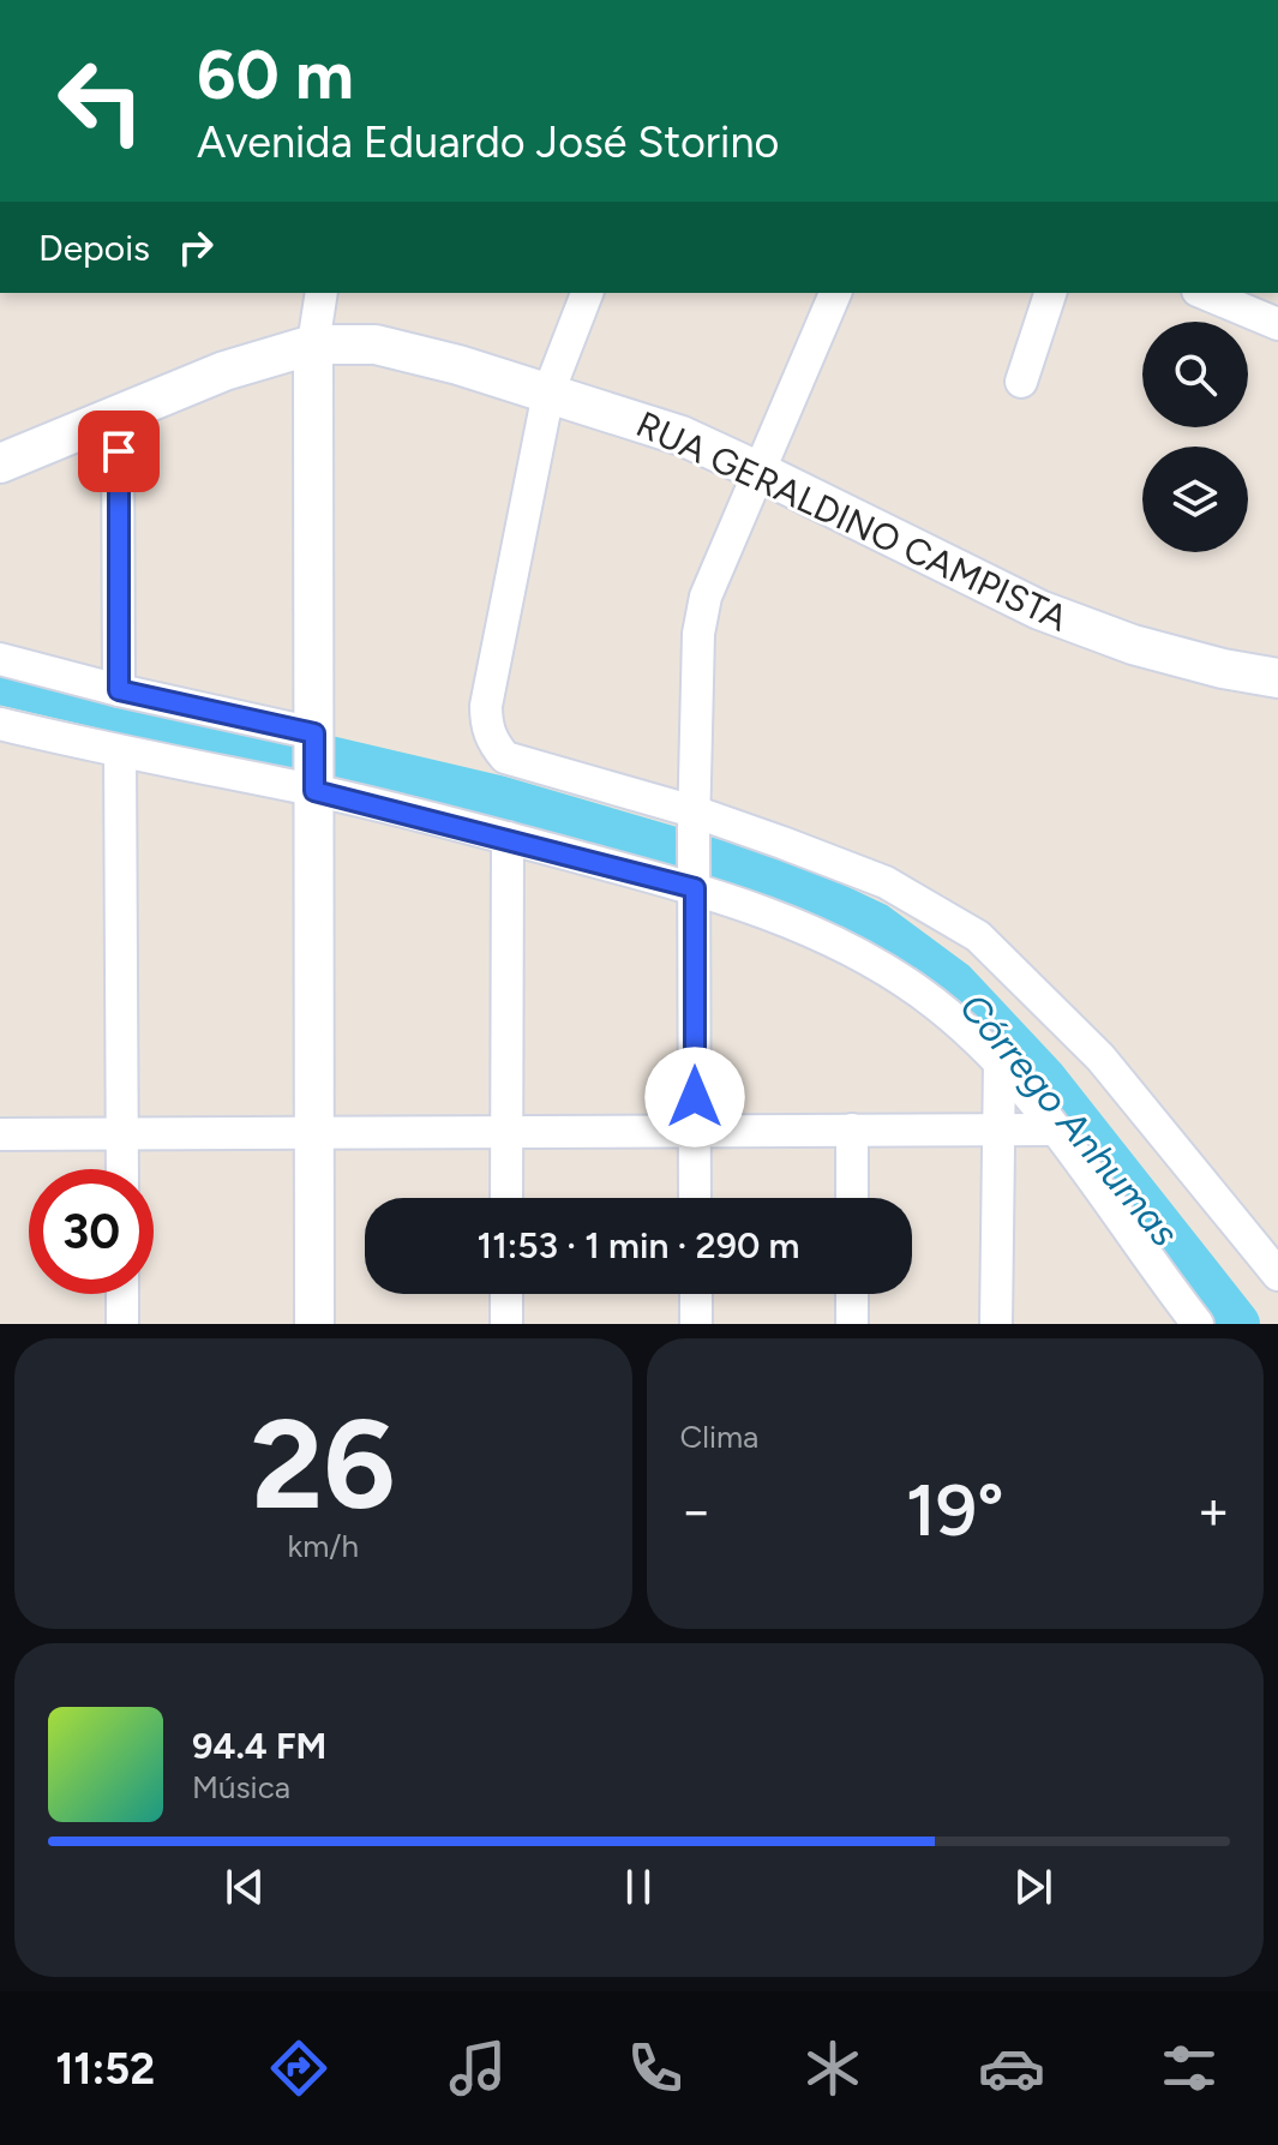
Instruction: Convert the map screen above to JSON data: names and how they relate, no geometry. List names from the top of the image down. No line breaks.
{"streets":{"street":["RUA GERALDINO CAMPISTA"]},"water":["Córrego Anhumas"],"page":{"turn":["60 m","Avenida Eduardo José Storino"],"then":"Depois","limit":"30","trip":"11:53 · 1 min · 290 m","tile":[["26","km/h"],"Clima"],"heat":["−","19°","+"],"song":["94.4 FM","Música"],"tabs":"11:52"}}
